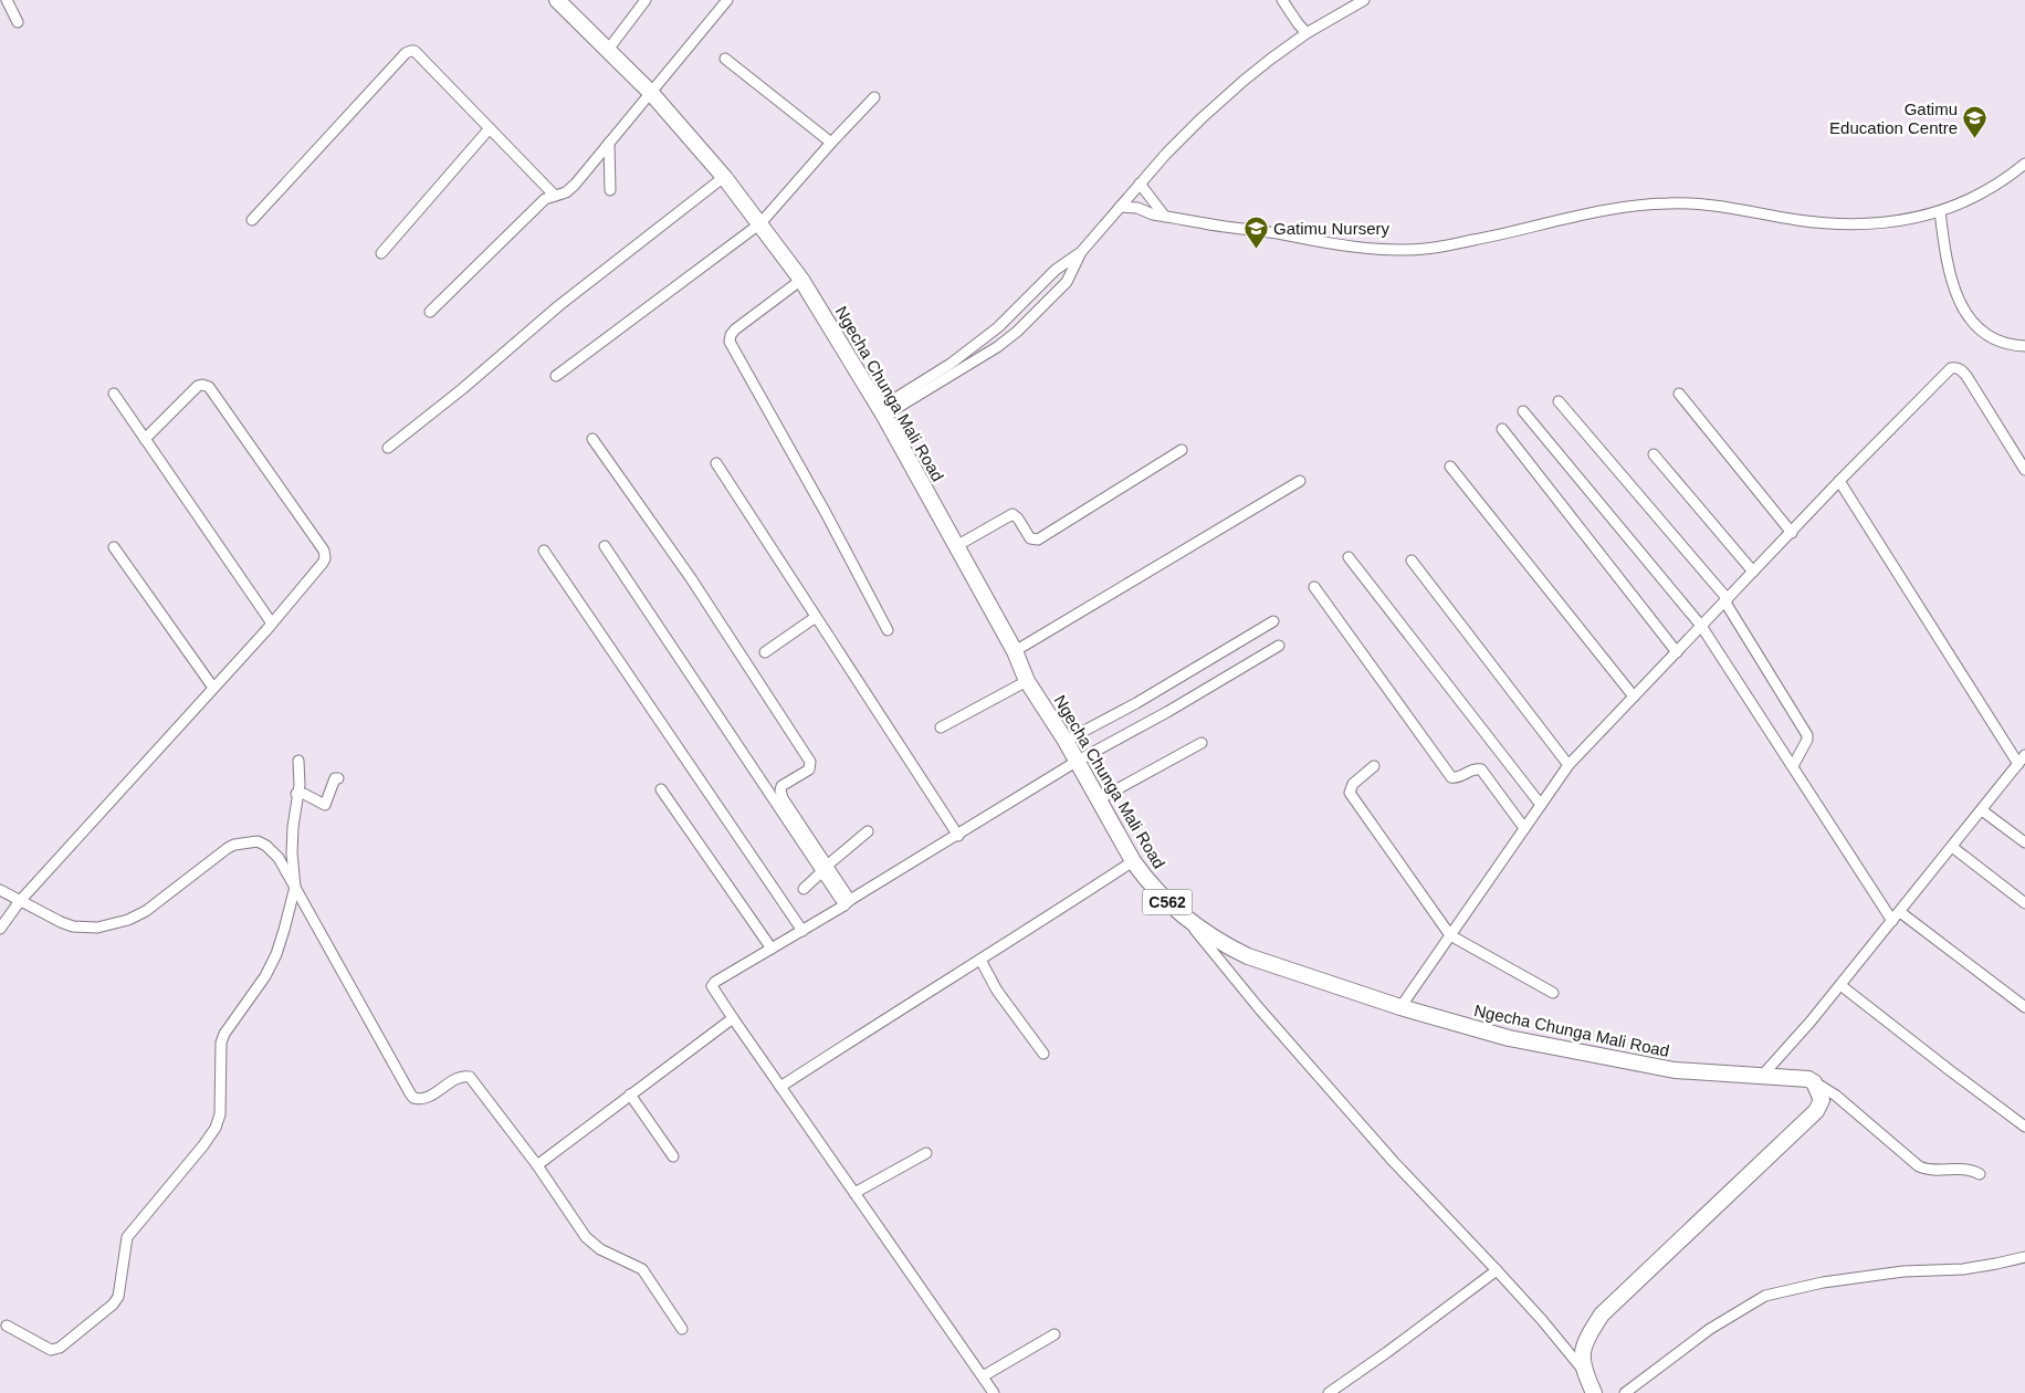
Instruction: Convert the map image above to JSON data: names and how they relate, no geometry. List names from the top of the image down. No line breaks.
{"streets":{"main road":["Ngecha Chunga Mali Road","C562"]},"places":{"school or university":["Gatimu Education Centre","Gatimu Nursery"]}}
